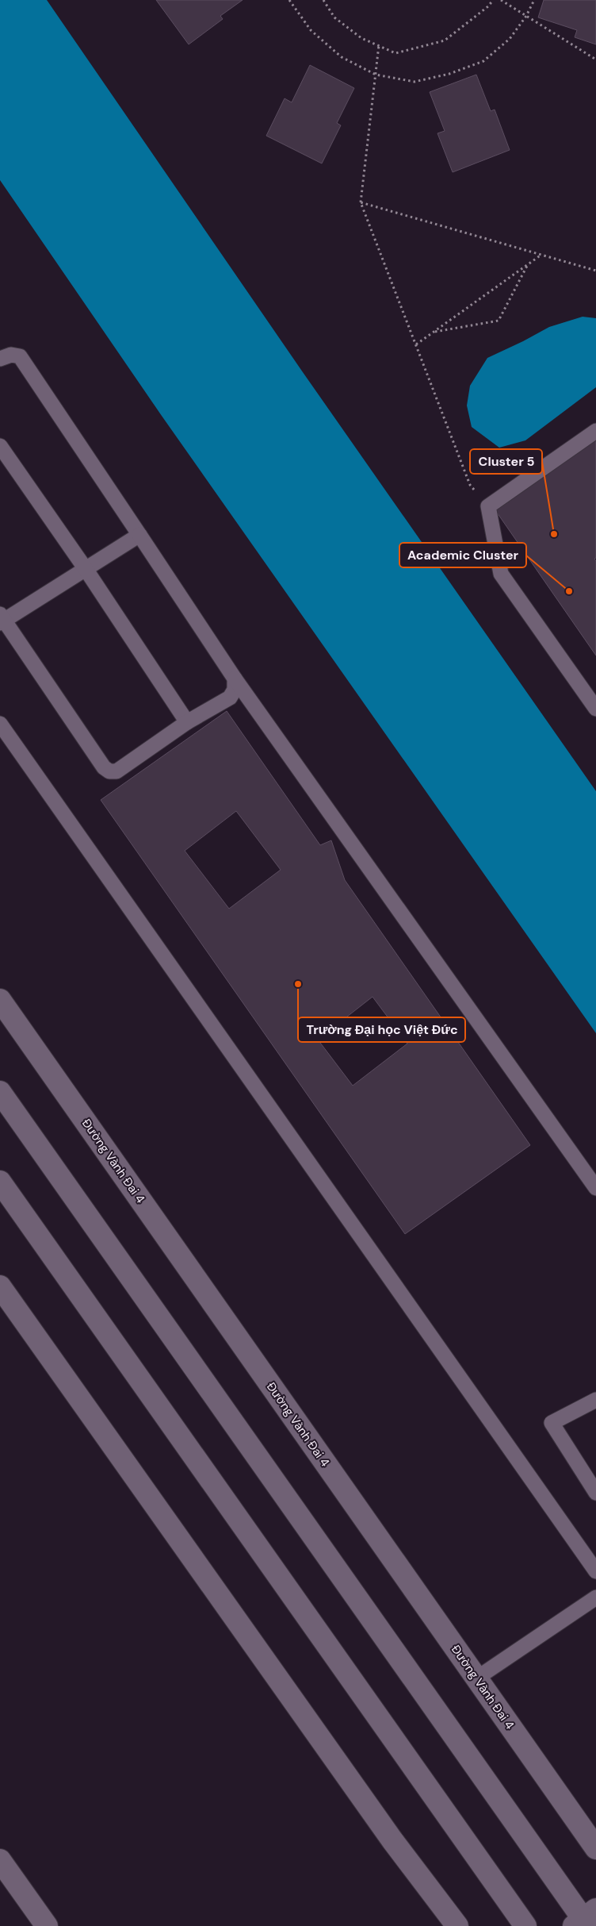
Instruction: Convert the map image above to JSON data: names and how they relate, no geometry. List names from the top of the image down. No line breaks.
{"streets":{"main road":["Đường Vành Đai 4"]},"places":["Cluster 5","Academic Cluster","Trường Đại học Việt Đức"]}
